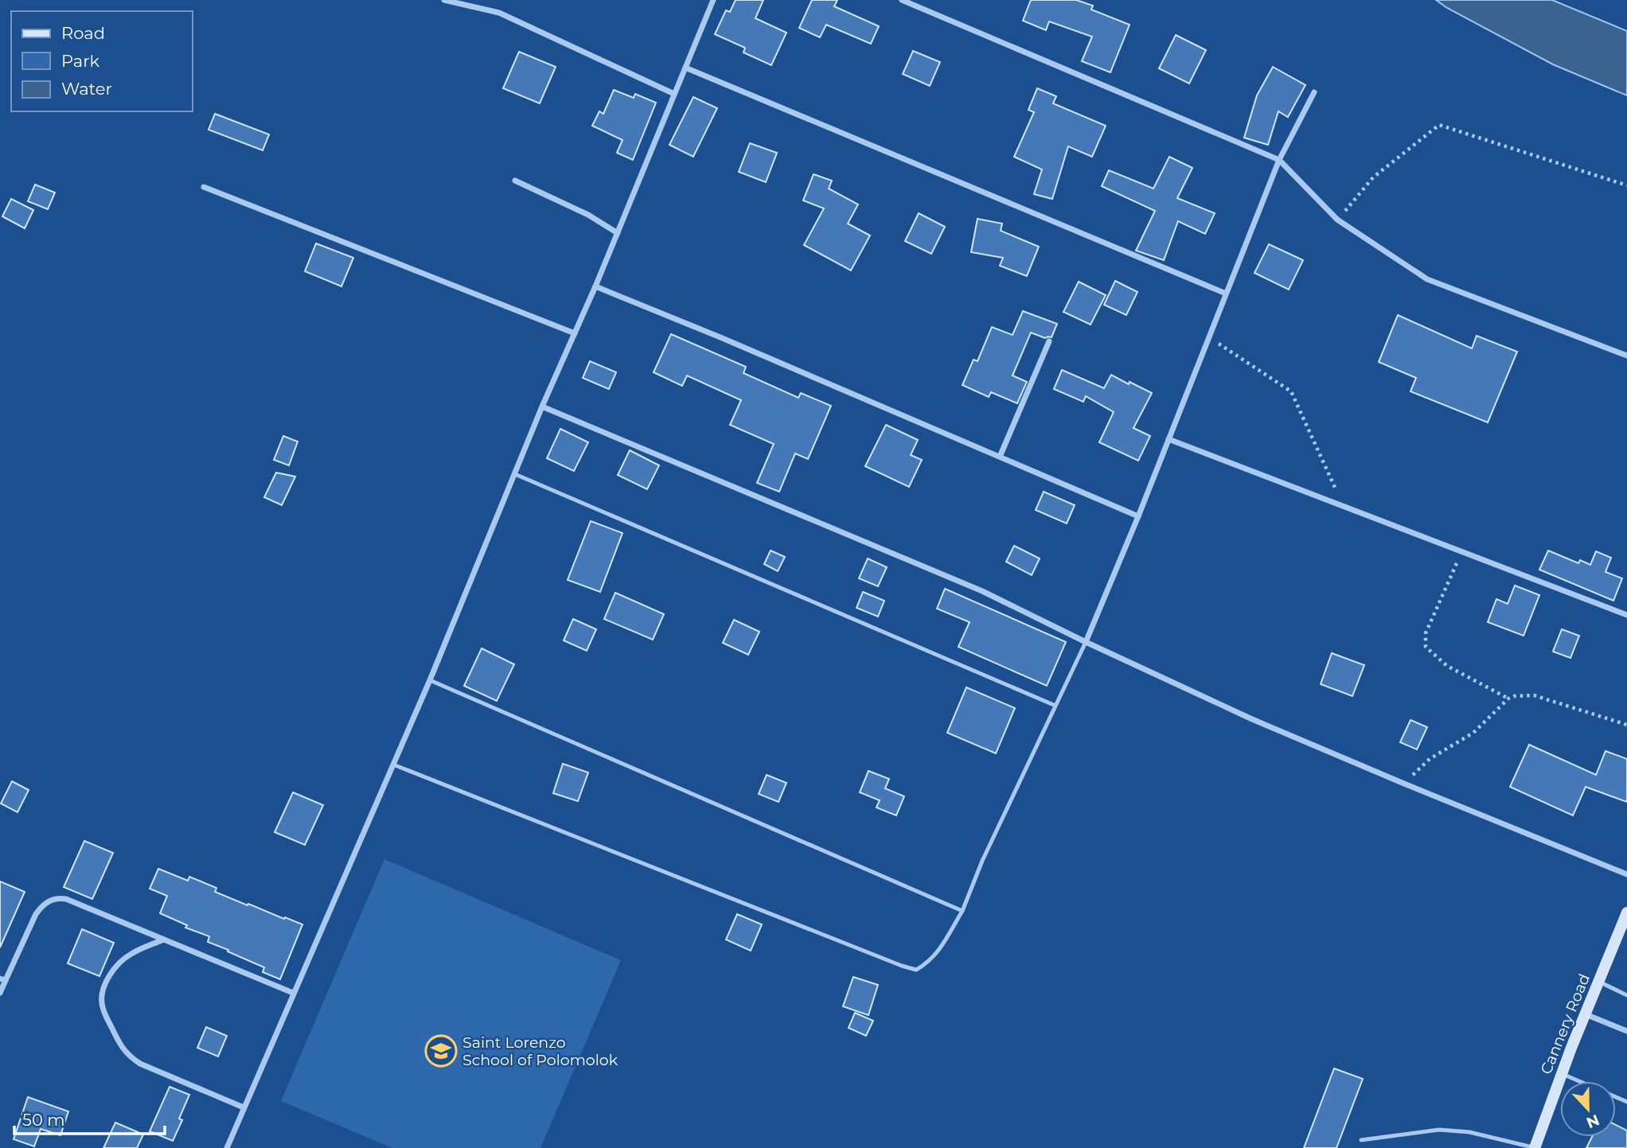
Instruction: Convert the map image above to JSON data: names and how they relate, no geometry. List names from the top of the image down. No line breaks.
{"streets":{"main road":["Cannery Road"]},"places":{"school or university":["Saint Lorenzo School of Polomolok"]},"legend":["Road","Park","Water"],"scale_bar":"50 m","north":"bottom"}
